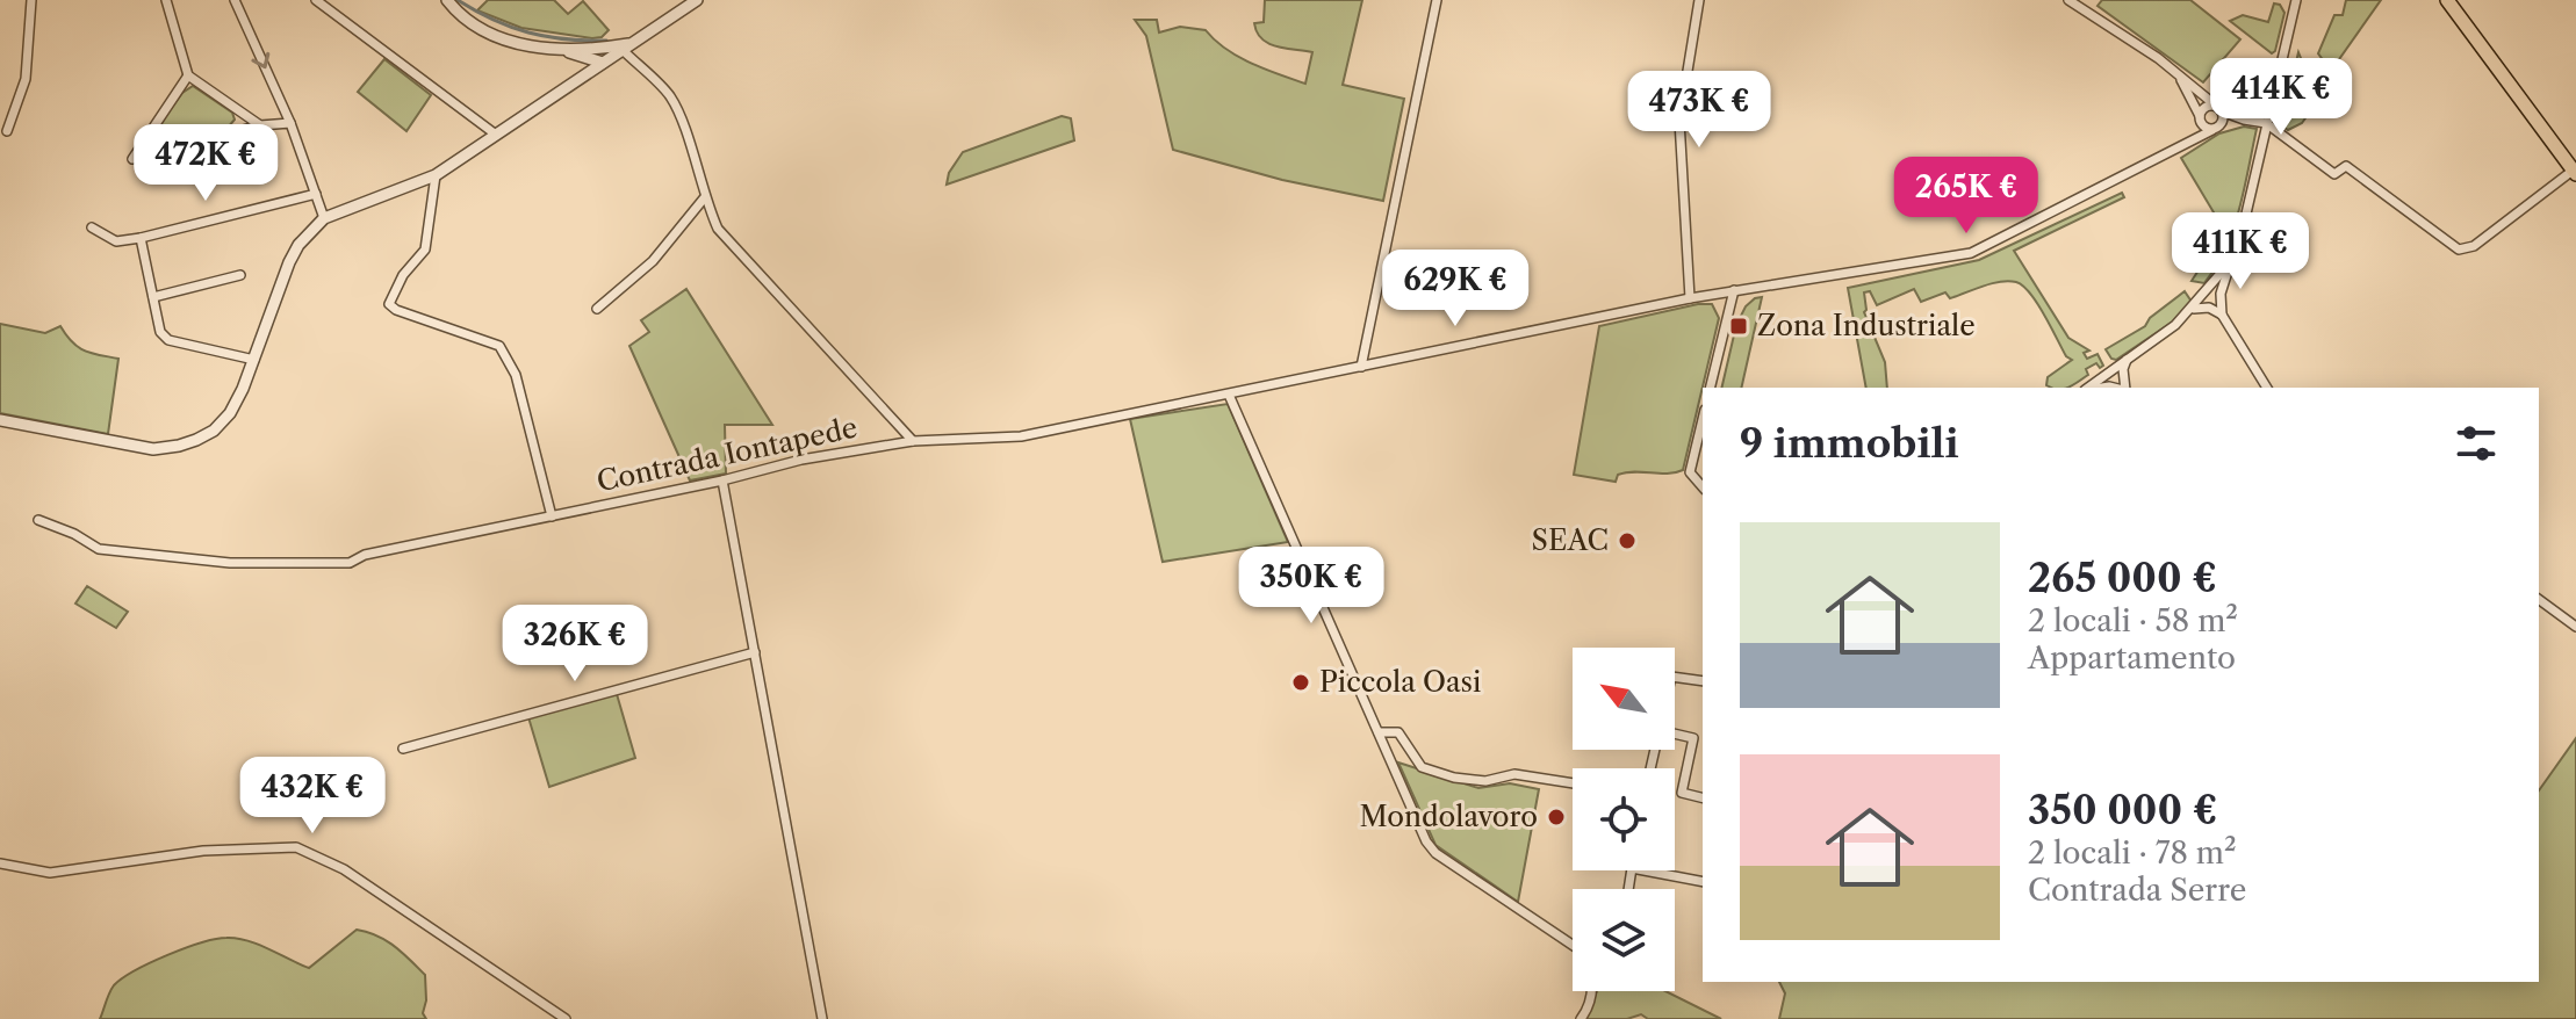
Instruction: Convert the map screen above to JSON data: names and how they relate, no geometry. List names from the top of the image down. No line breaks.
{"streets":{"street":["Contrada Iontapede"]},"places":{"transit":["Zona Industriale"],"other":["SEAC","Piccola Oasi","Mondolavoro"]},"north":"top left","page":{"price":["414K €","473K €","472K €","265K €","411K €","629K €","350K €","326K €","432K €"],"heading":"9 immobili","list":[{"name":"265 000 €","note":"2 locali · 58 m² · Appartamento"},{"name":"350 000 €","note":"2 locali · 78 m² · Contrada Serre"}]}}
